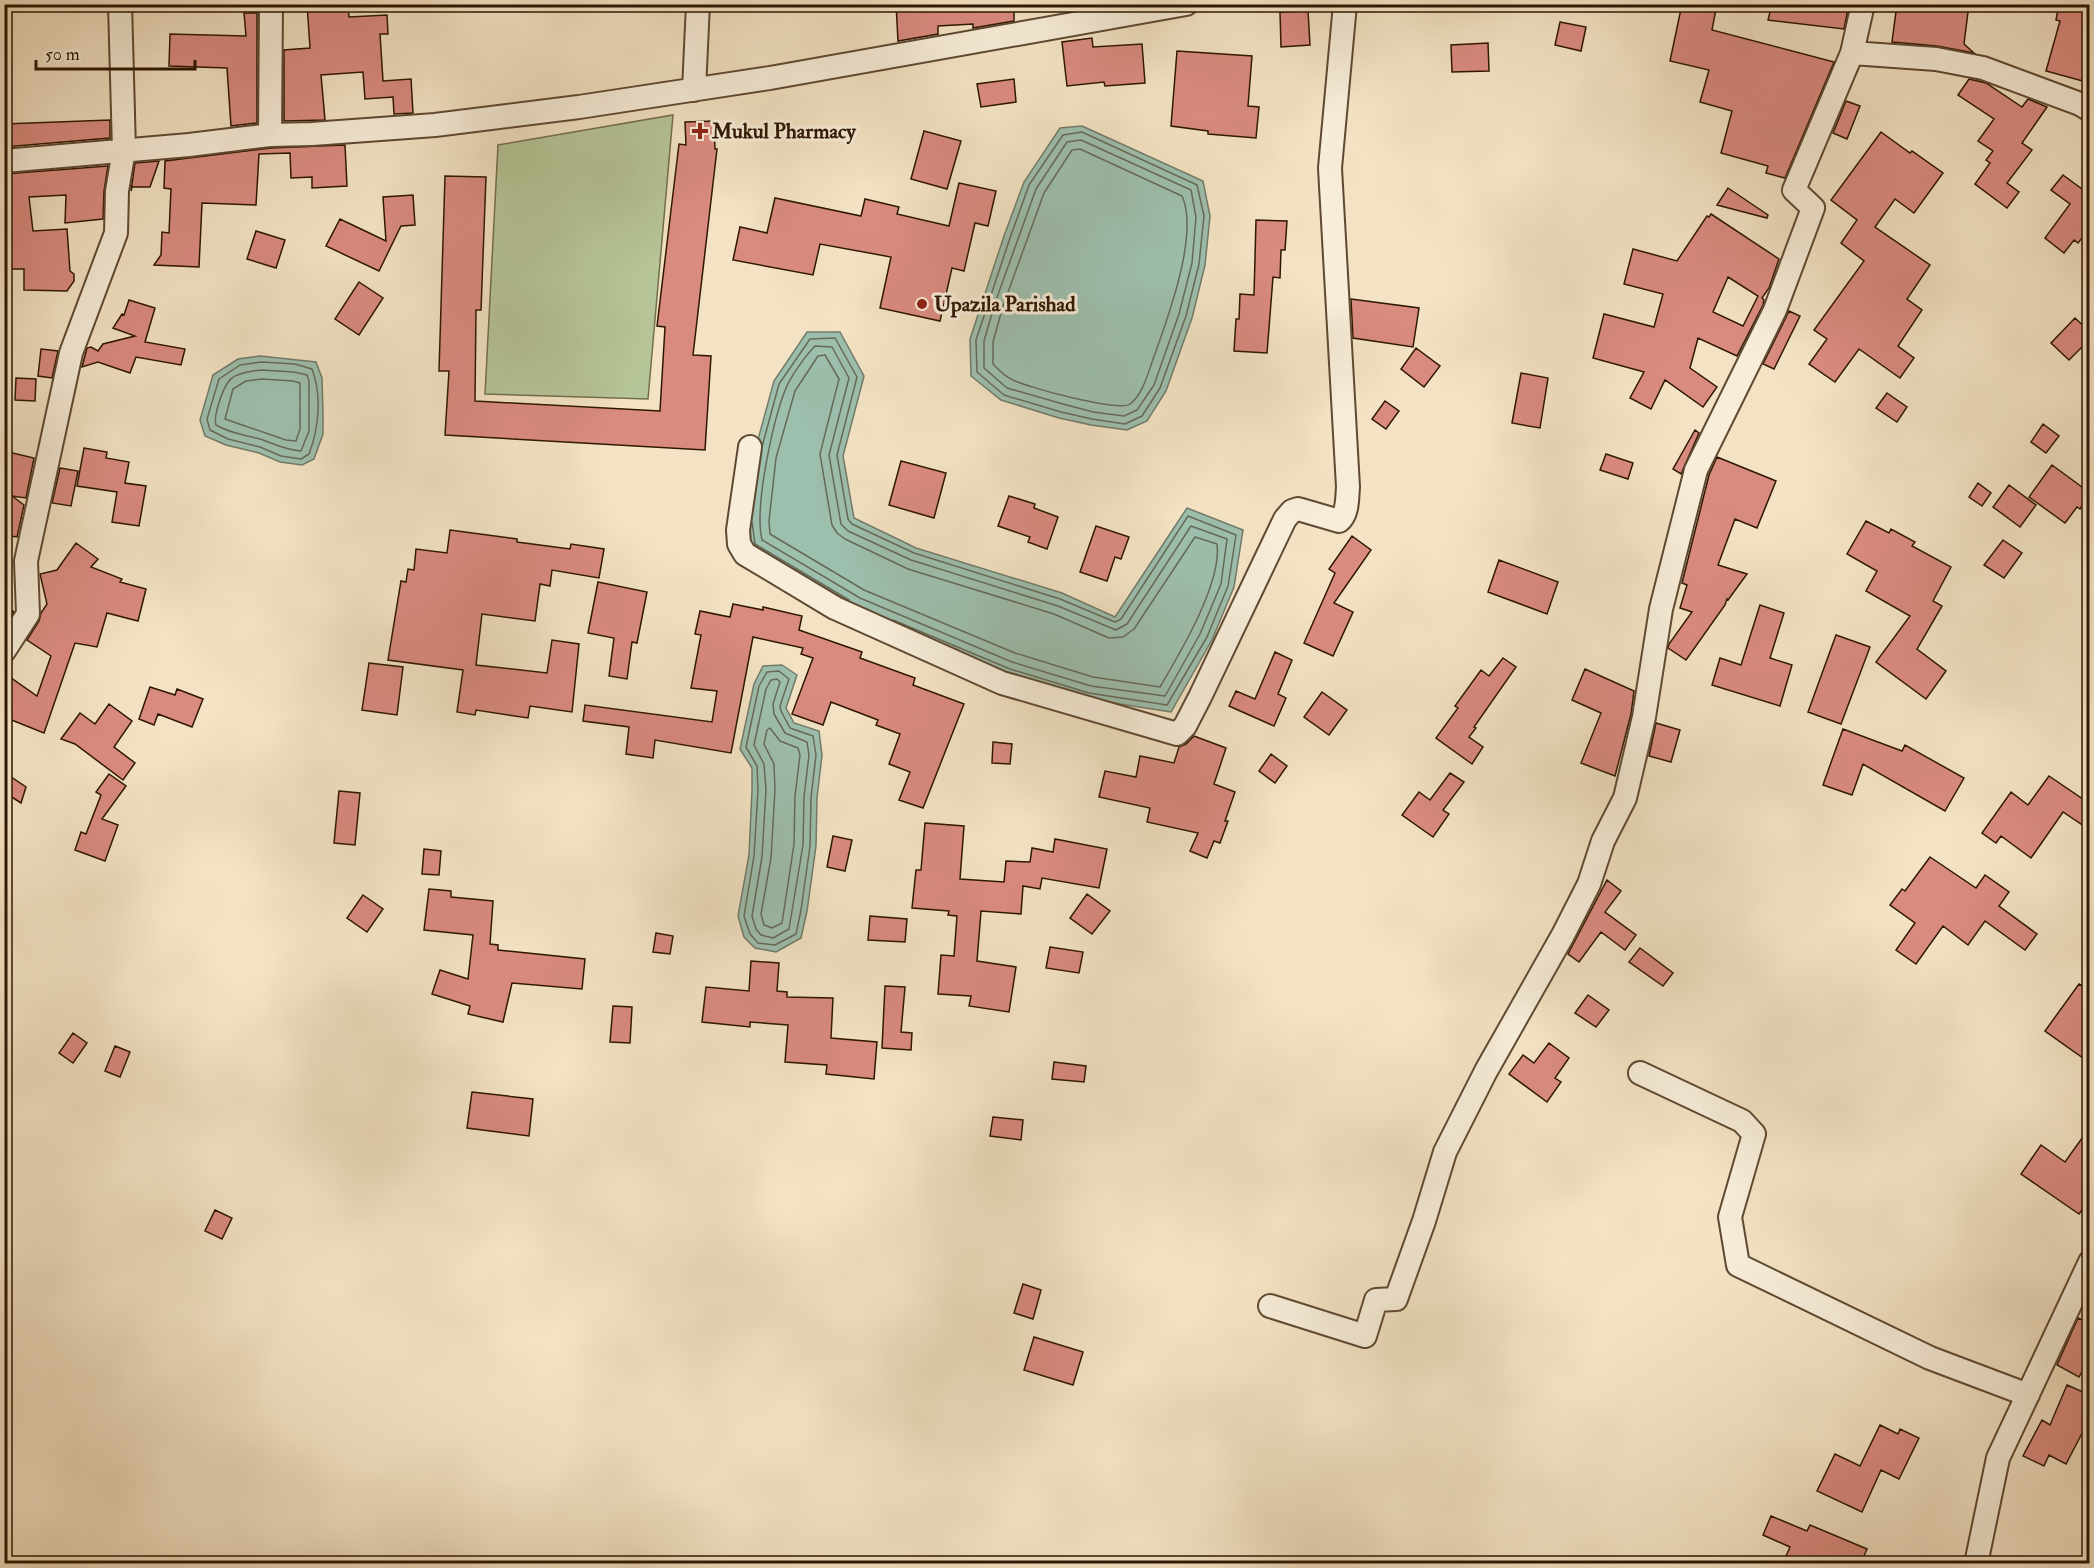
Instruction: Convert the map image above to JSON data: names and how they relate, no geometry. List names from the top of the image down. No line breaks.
{"places":{"health":["Mukul Pharmacy"],"other":["Upazila Parishad"]},"scale_bar":"50 m"}
